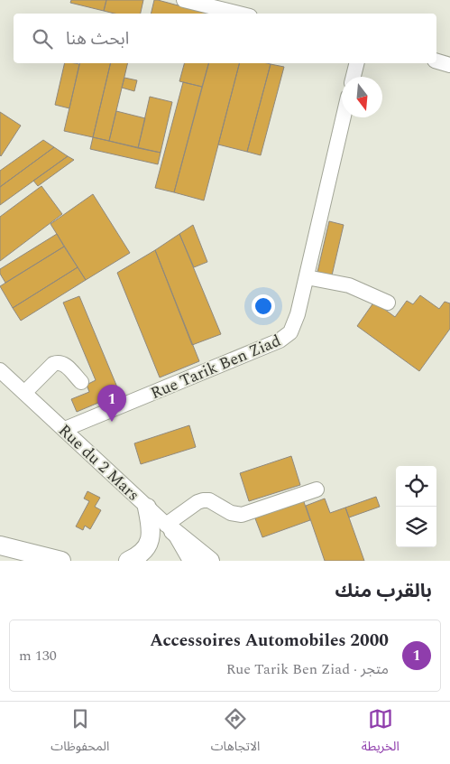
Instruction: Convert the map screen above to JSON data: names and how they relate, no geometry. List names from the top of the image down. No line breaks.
{"streets":{"street":["Rue Tarik Ben Ziad","Rue du 2 Mars"]},"crossings":[["Rue Tarik Ben Ziad","Rue du 2 Mars"]],"north":"bottom","page":{"search":"ابحث هنا","pins":"1","heading":"بالقرب منك","list":[{"mark":"1","name":"Accessoires Automobiles 2000","note":"متجر · Rue Tarik Ben Ziad","value":"130 m"}],"nav":["الخريطة","الاتجاهات","المحفوظات"]}}
